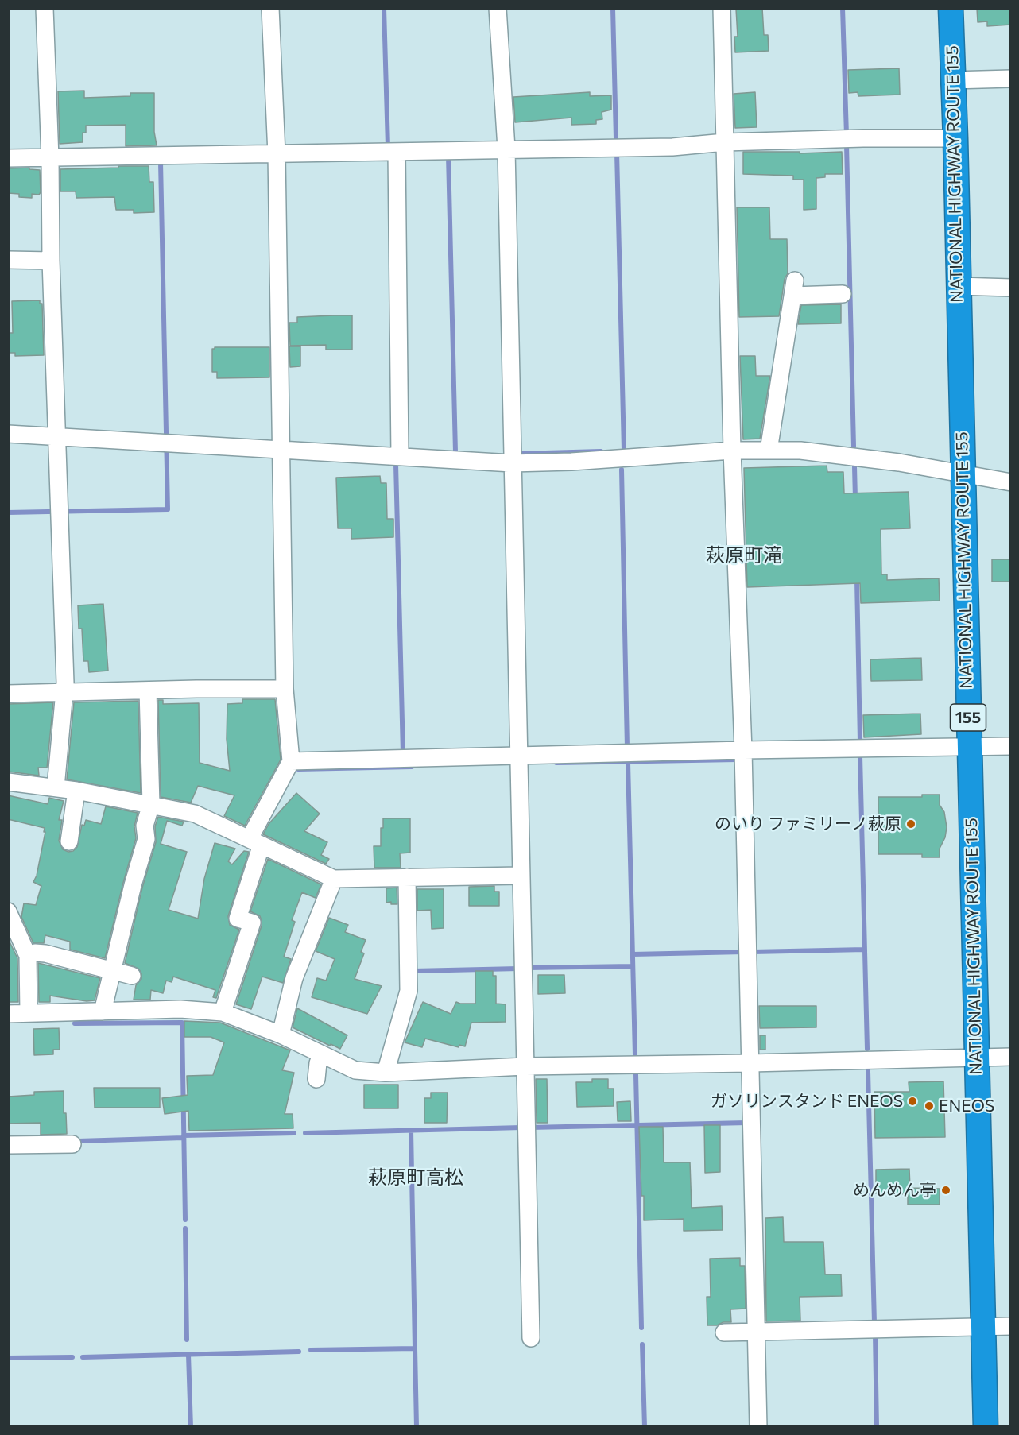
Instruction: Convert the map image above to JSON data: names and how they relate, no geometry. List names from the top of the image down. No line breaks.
{"streets":{"highway":["NATIONAL HIGHWAY ROUTE 155","155"]},"districts":["萩原町滝","萩原町高松"],"places":["のいり ファミリーノ萩原","ガソリンスタンド ENEOS","ENEOS","めんめん亭"]}
